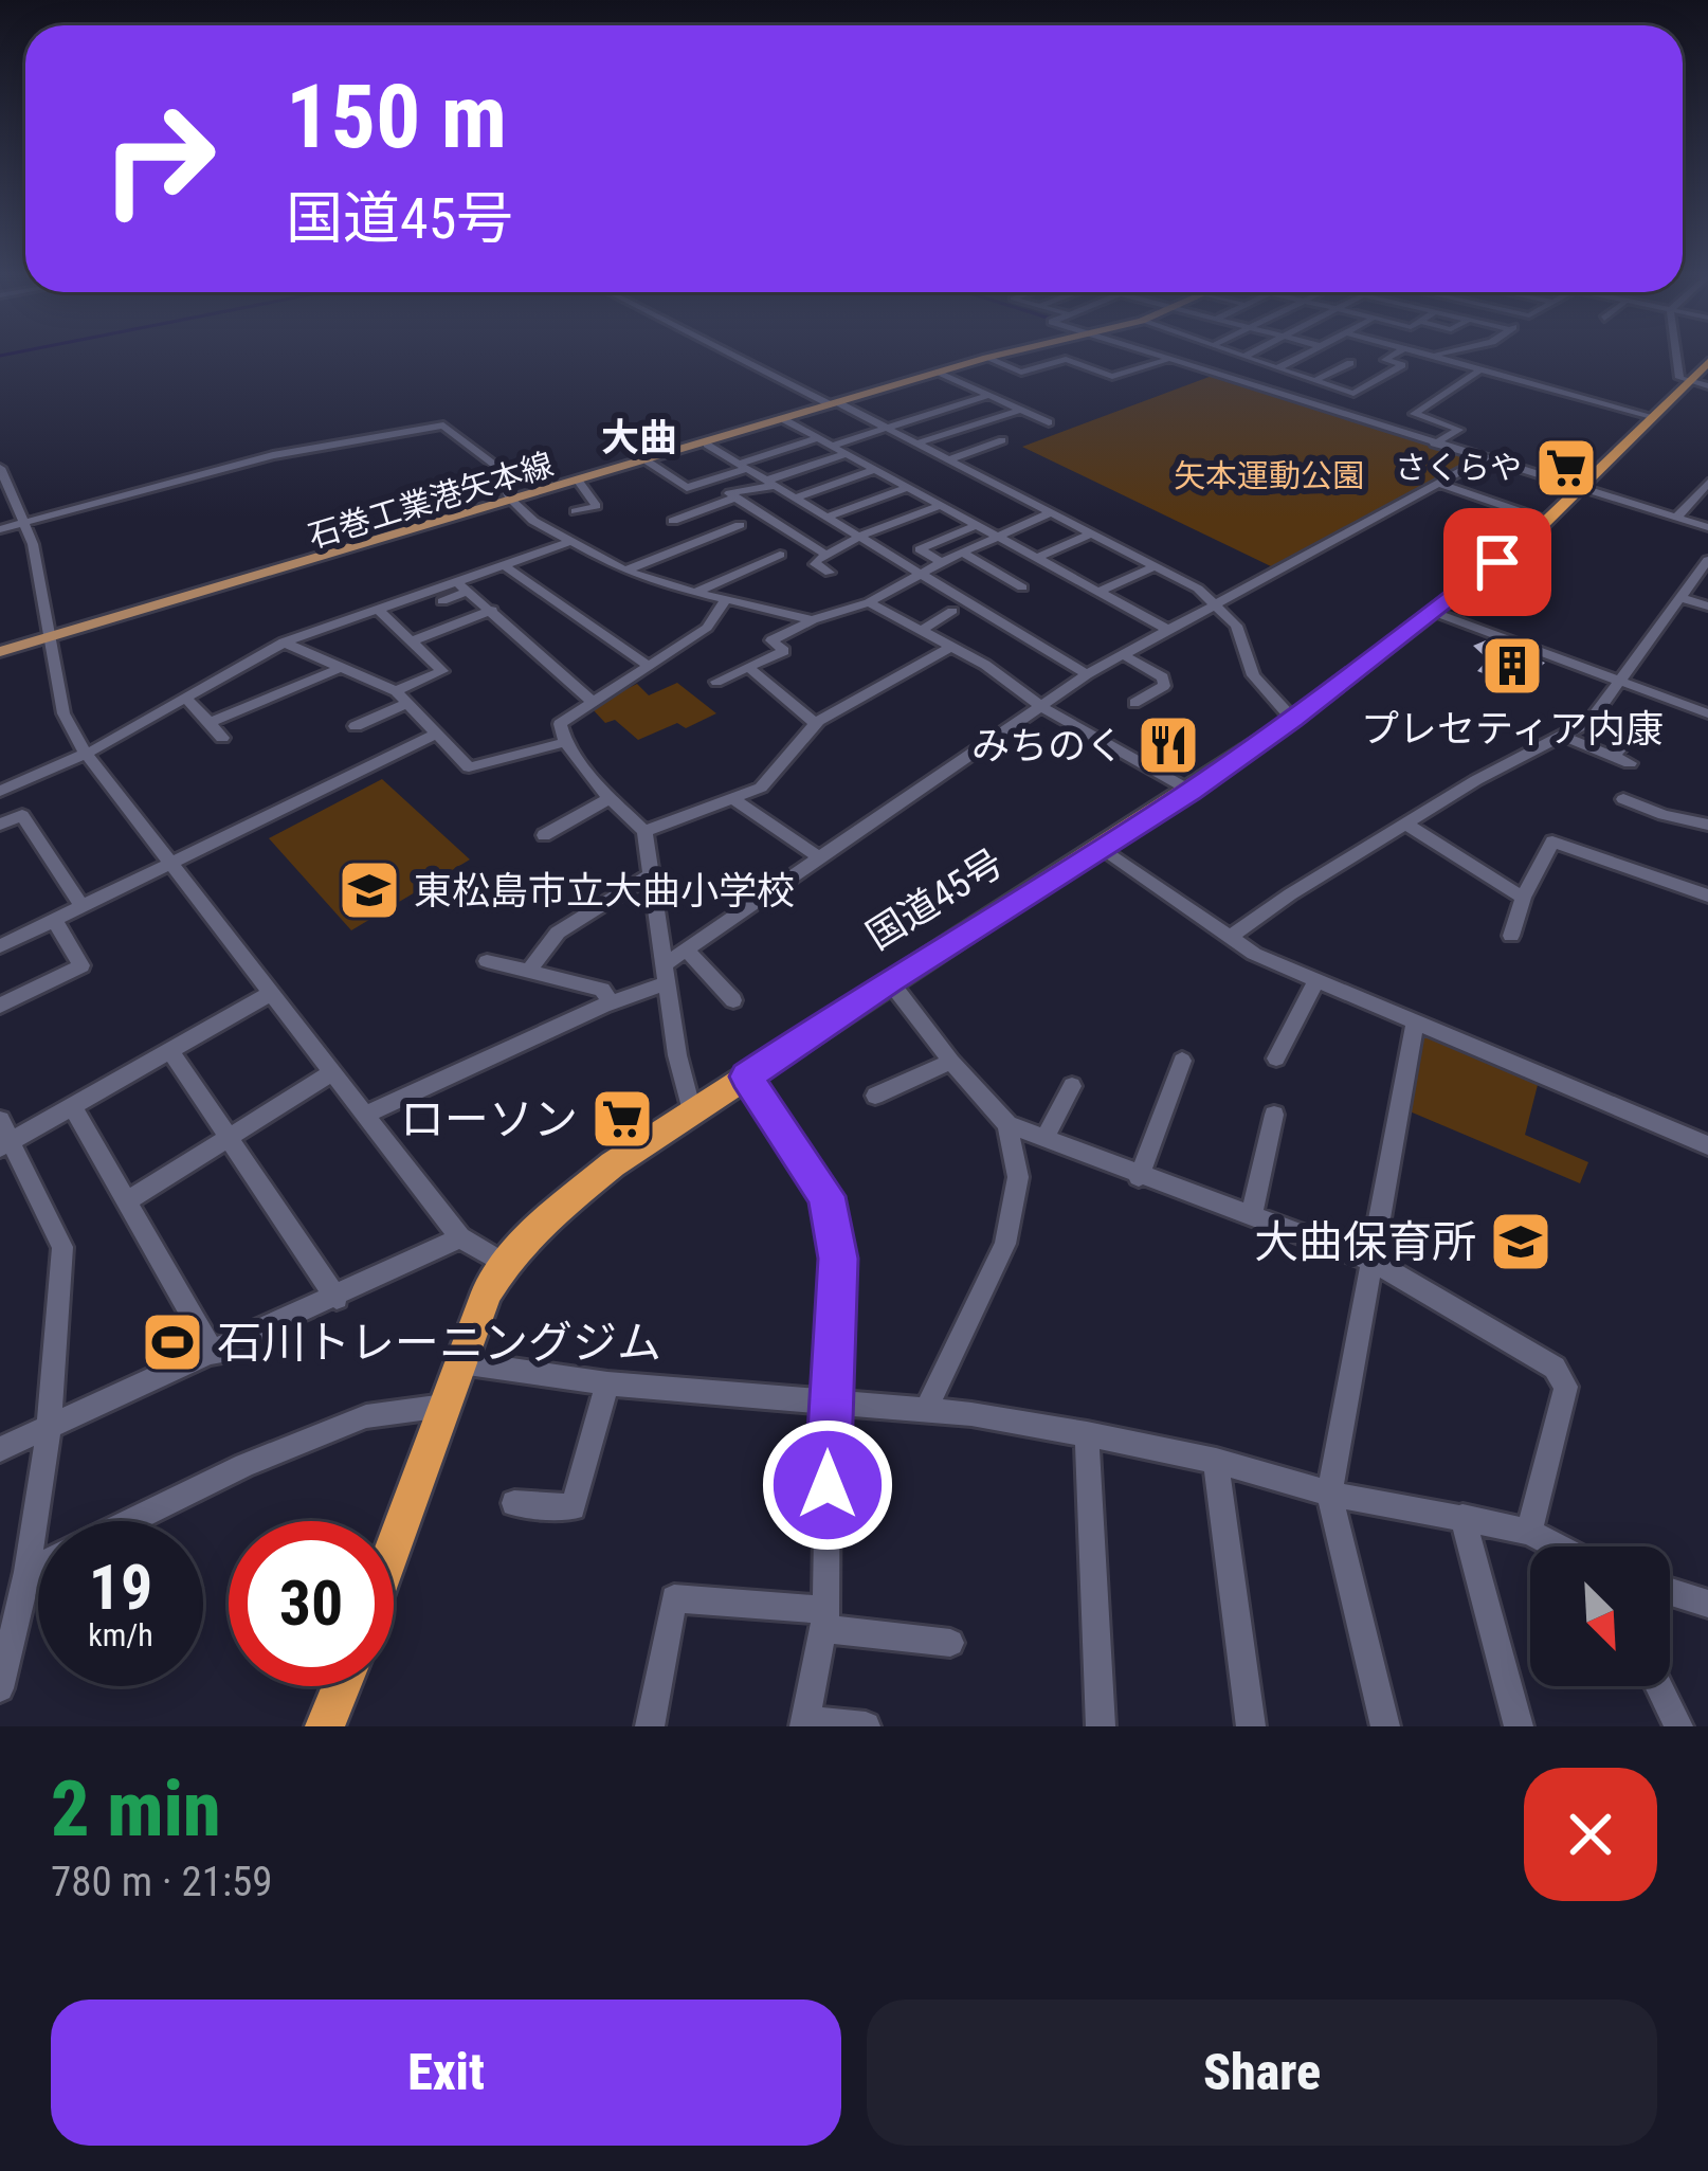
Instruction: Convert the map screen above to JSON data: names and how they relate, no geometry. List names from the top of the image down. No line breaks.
{"streets":{"highway":["国道45号"],"main road":["石巻工業港矢本線"]},"districts":["大曲"],"parks":["矢本運動公園"],"places":{"supermarket":["さくらや","ローソン"],"building":["プレセティア内康"],"restaurant":["みちのく"],"school or university":["東松島市立大曲小学校","大曲保育所"],"sports":["石川トレーニングジム"]},"north":"bottom right","page":{"turn":["150 m","国道45号"],"speed":"19 km/h","limit":"30","heading":["2 min","780 m · 21:59"],"buttons":["Exit","Share"]}}
